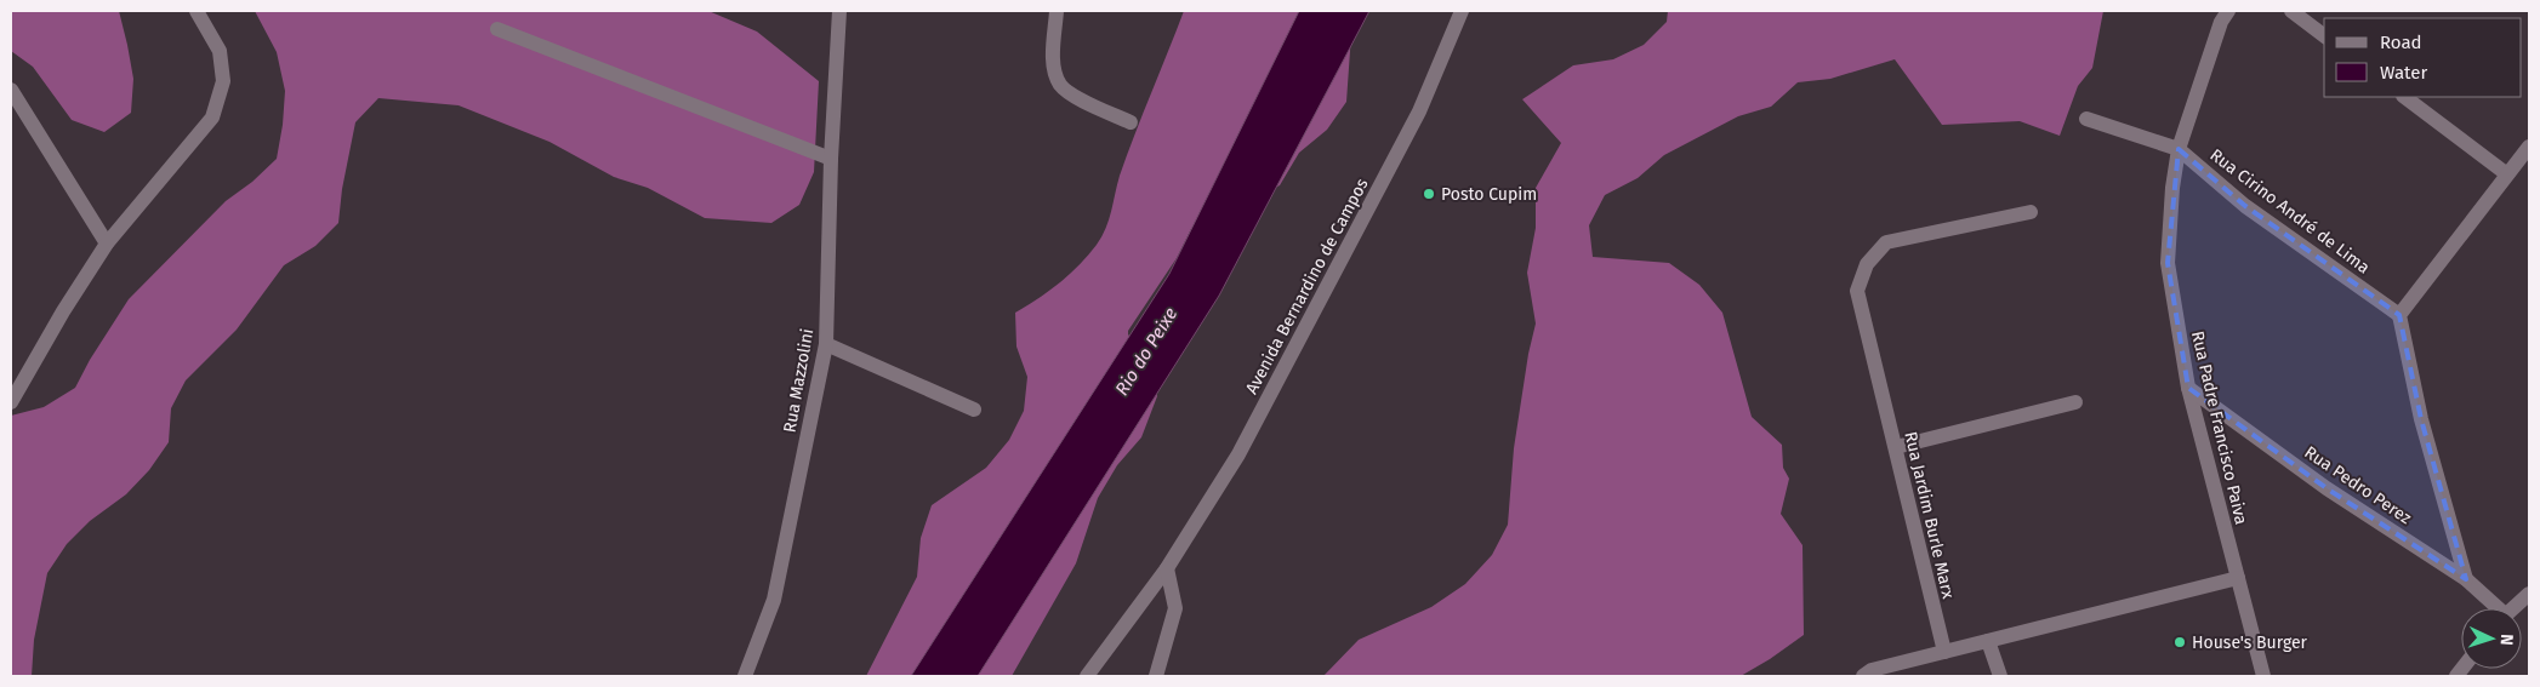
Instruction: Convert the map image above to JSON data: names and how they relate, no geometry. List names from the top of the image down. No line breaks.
{"streets":{"street":["Rua Cirino André de Lima","Avenida Bernardino de Campos","Rua Mazzolini","Rua Padre Francisco Paiva","Rua Pedro Perez","Rua Jardim Burle Marx"]},"crossings":[["Rua Cirino André de Lima","Rua Padre Francisco Paiva"],["Rua Padre Francisco Paiva","Rua Pedro Perez"]],"water":["Rio do Peixe"],"places":["Posto Cupim","House's Burger"],"legend":["Road","Water"],"north":"right"}
